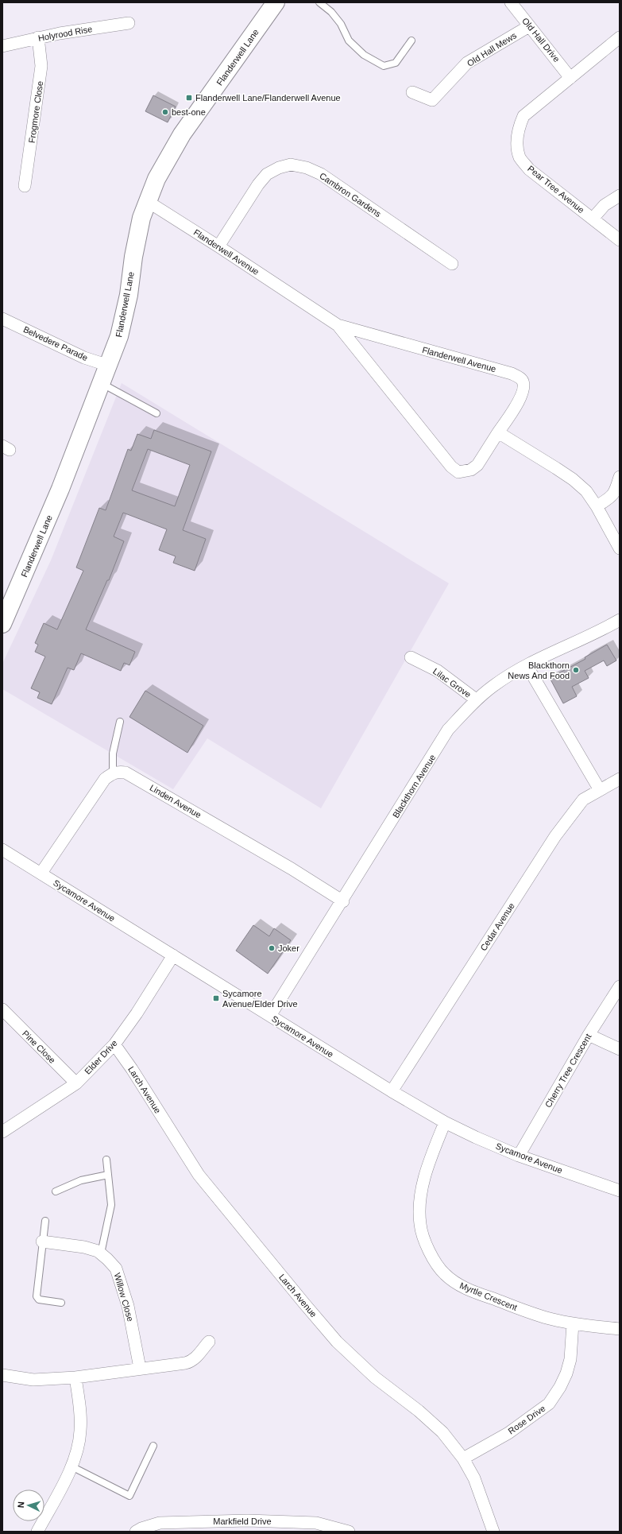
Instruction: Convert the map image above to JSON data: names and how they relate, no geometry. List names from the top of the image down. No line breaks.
{"streets":{"street":["Holyrood Rise","Old Hall Drive","Old Hall Mews","Flanderwell Lane","Frogmore Close","Pear Tree Avenue","Cambron Gardens","Flanderwell Avenue","Belvedere Parade","Lilac Grove","Blackthorn Avenue","Linden Avenue","Sycamore Avenue","Cedar Avenue","Pine Close","Elder Drive","Cherry Tree Crescent","Larch Avenue","Myrtle Crescent","Willow Close","Rose Drive","Markfield Drive"]},"crossings":[["Holyrood Rise","Frogmore Close"],["Old Hall Drive","Old Hall Mews"],["Old Hall Drive","Pear Tree Avenue"],["Flanderwell Lane","Flanderwell Avenue"],["Flanderwell Lane","Belvedere Parade"],["Cambron Gardens","Flanderwell Avenue"],["Lilac Grove","Blackthorn Avenue"],["Blackthorn Avenue","Linden Avenue"],["Blackthorn Avenue","Sycamore Avenue"],["Sycamore Avenue","Cedar Avenue"],["Sycamore Avenue","Elder Drive"],["Sycamore Avenue","Cherry Tree Crescent"],["Sycamore Avenue","Myrtle Crescent"],["Pine Close","Elder Drive"],["Elder Drive","Larch Avenue"],["Larch Avenue","Rose Drive"],["Myrtle Crescent","Rose Drive"]],"places":{"transit":["Flanderwell Lane/Flanderwell Avenue","Sycamore Avenue/Elder Drive"],"other":["best-one","Blackthorn News And Food","Joker"]},"north":"left"}
